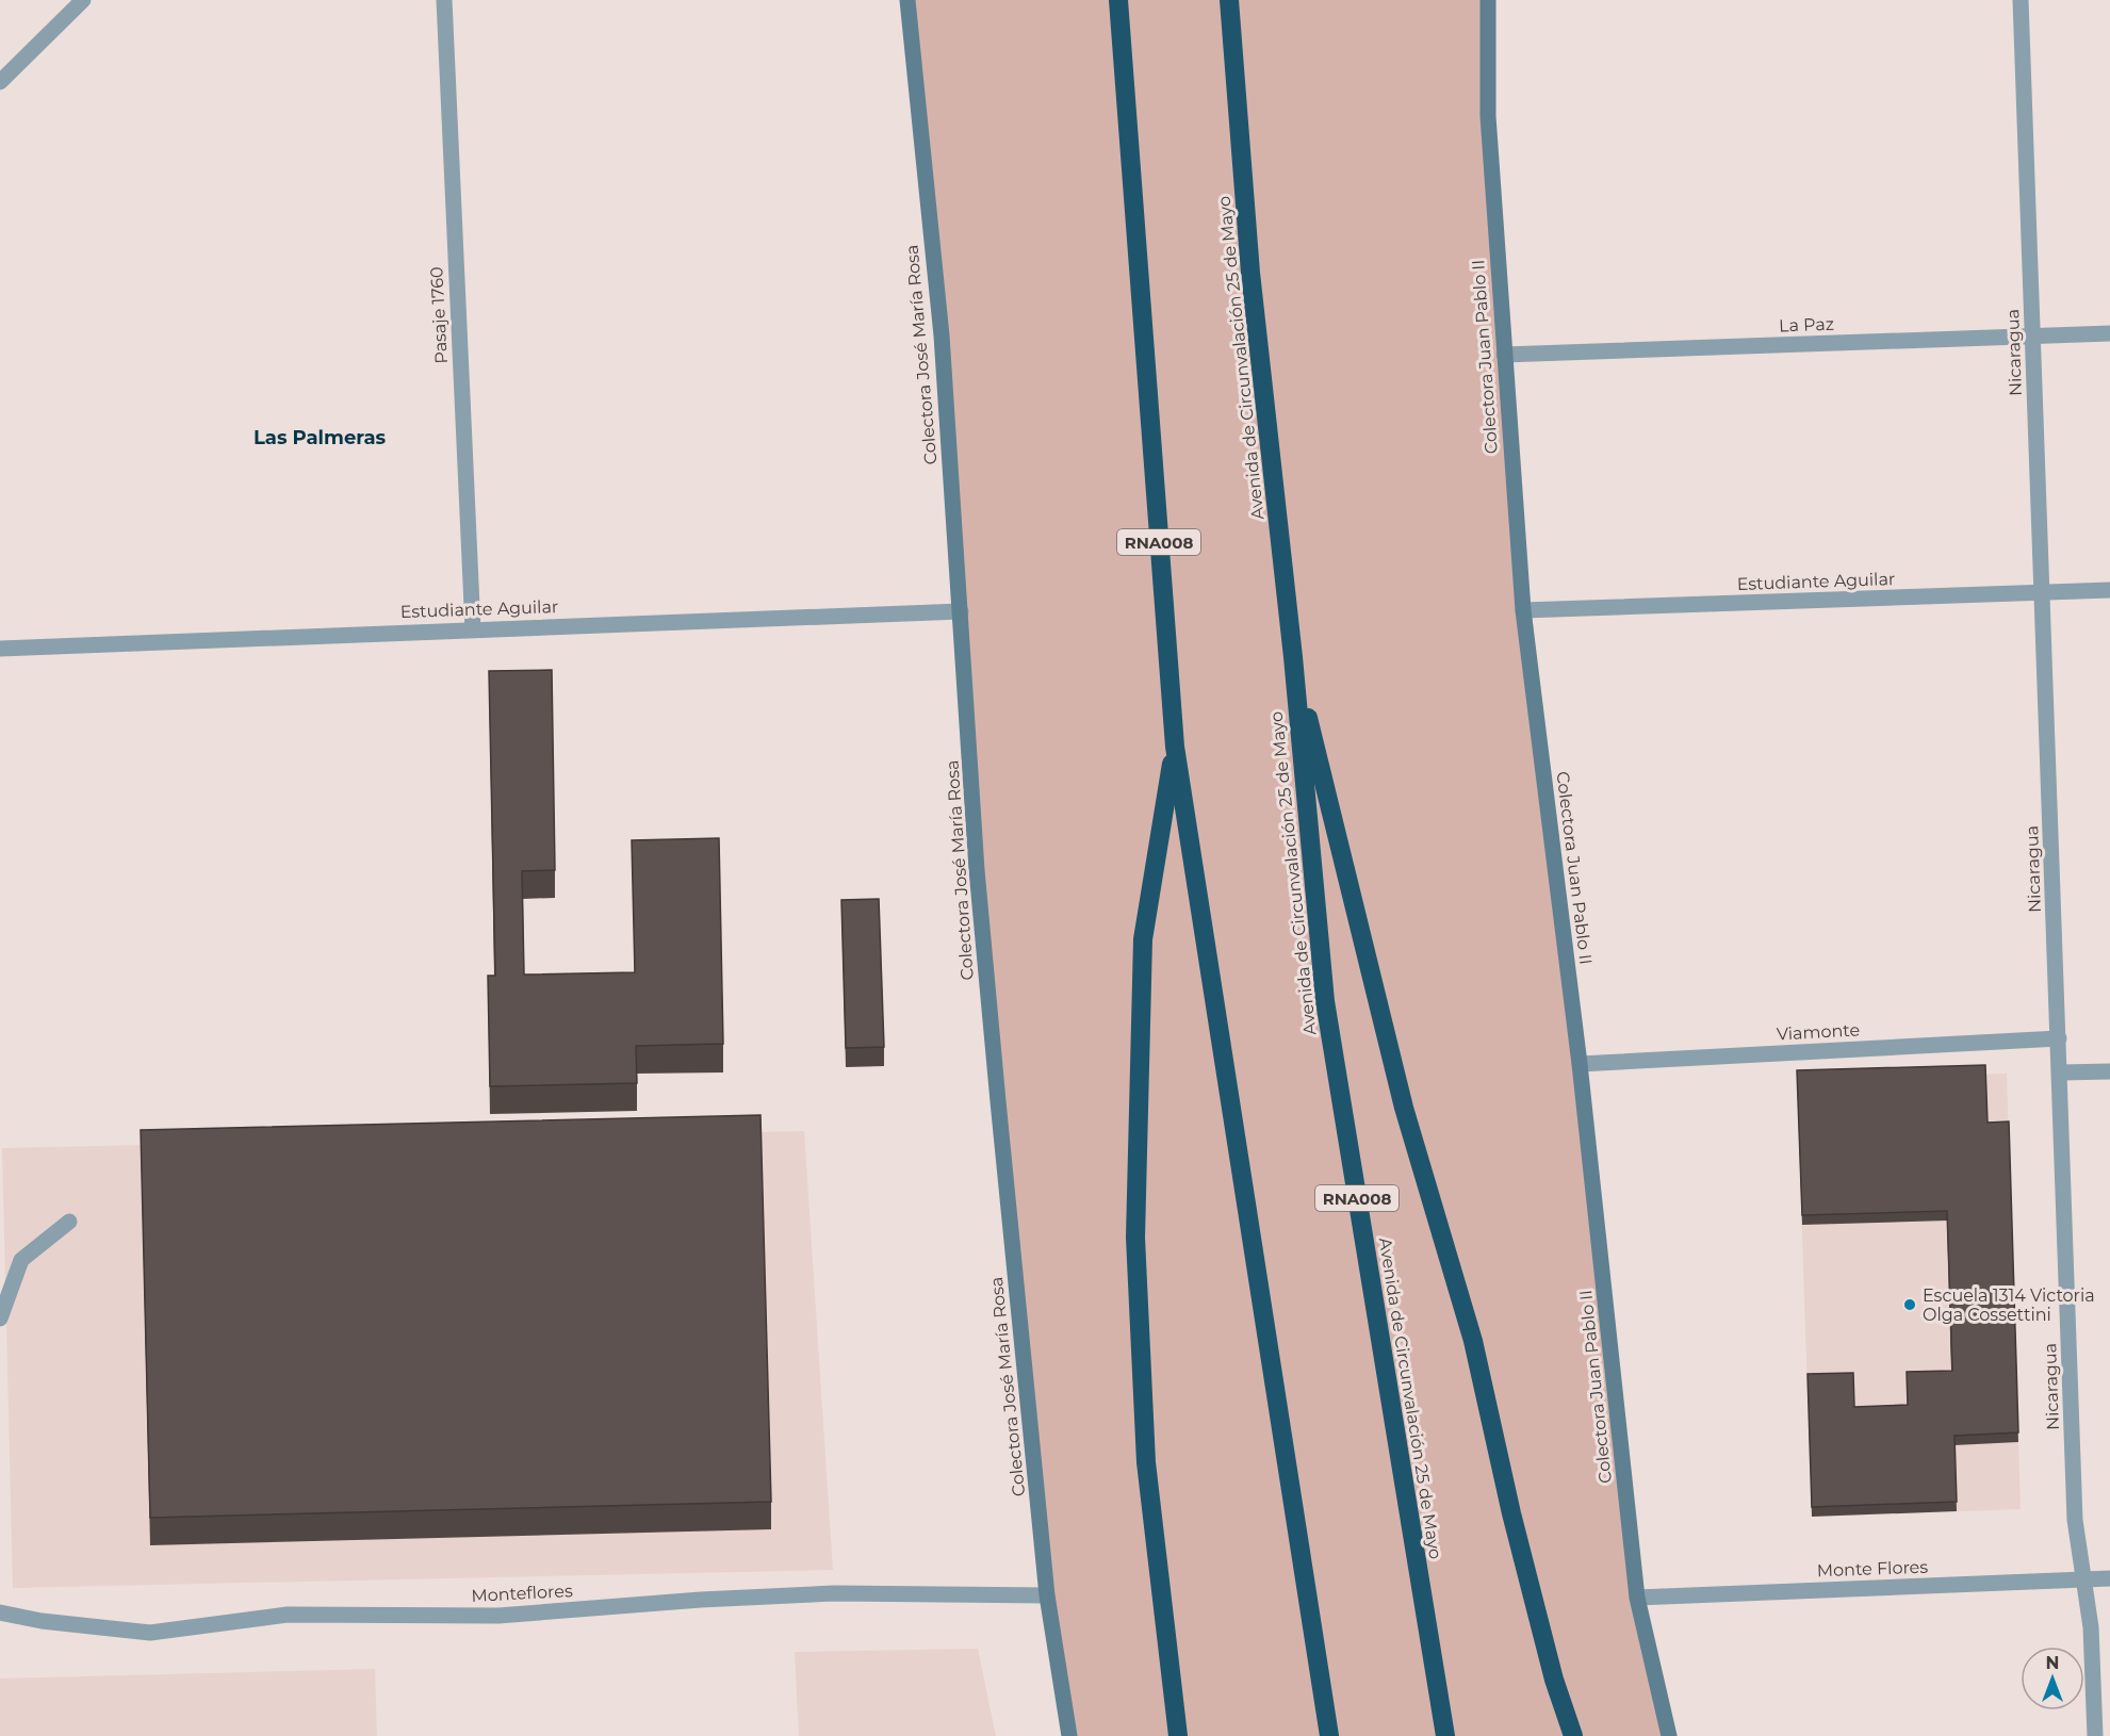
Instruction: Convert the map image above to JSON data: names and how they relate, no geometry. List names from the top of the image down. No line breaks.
{"streets":{"highway":["Avenida de Circunvalación 25 de Mayo","RNA008"],"main road":["Colectora José María Rosa","Colectora Juan Pablo II"],"street":["Pasaje 1760","La Paz","Nicaragua","Estudiante Aguilar","Viamonte","Monte Flores","Monteflores"]},"crossings":[["Pasaje 1760","Estudiante Aguilar"],["La Paz","Nicaragua"],["La Paz","Colectora Juan Pablo II"],["Nicaragua","Estudiante Aguilar"],["Nicaragua","Viamonte"],["Nicaragua","Monte Flores"],["Colectora José María Rosa","Estudiante Aguilar"],["Colectora José María Rosa","Monteflores"],["Colectora Juan Pablo II","Estudiante Aguilar"],["Colectora Juan Pablo II","Viamonte"],["Colectora Juan Pablo II","Monte Flores"]],"districts":["Las Palmeras"],"places":["Escuela 1314 Victoria Olga Cossettini"],"north":"top"}
